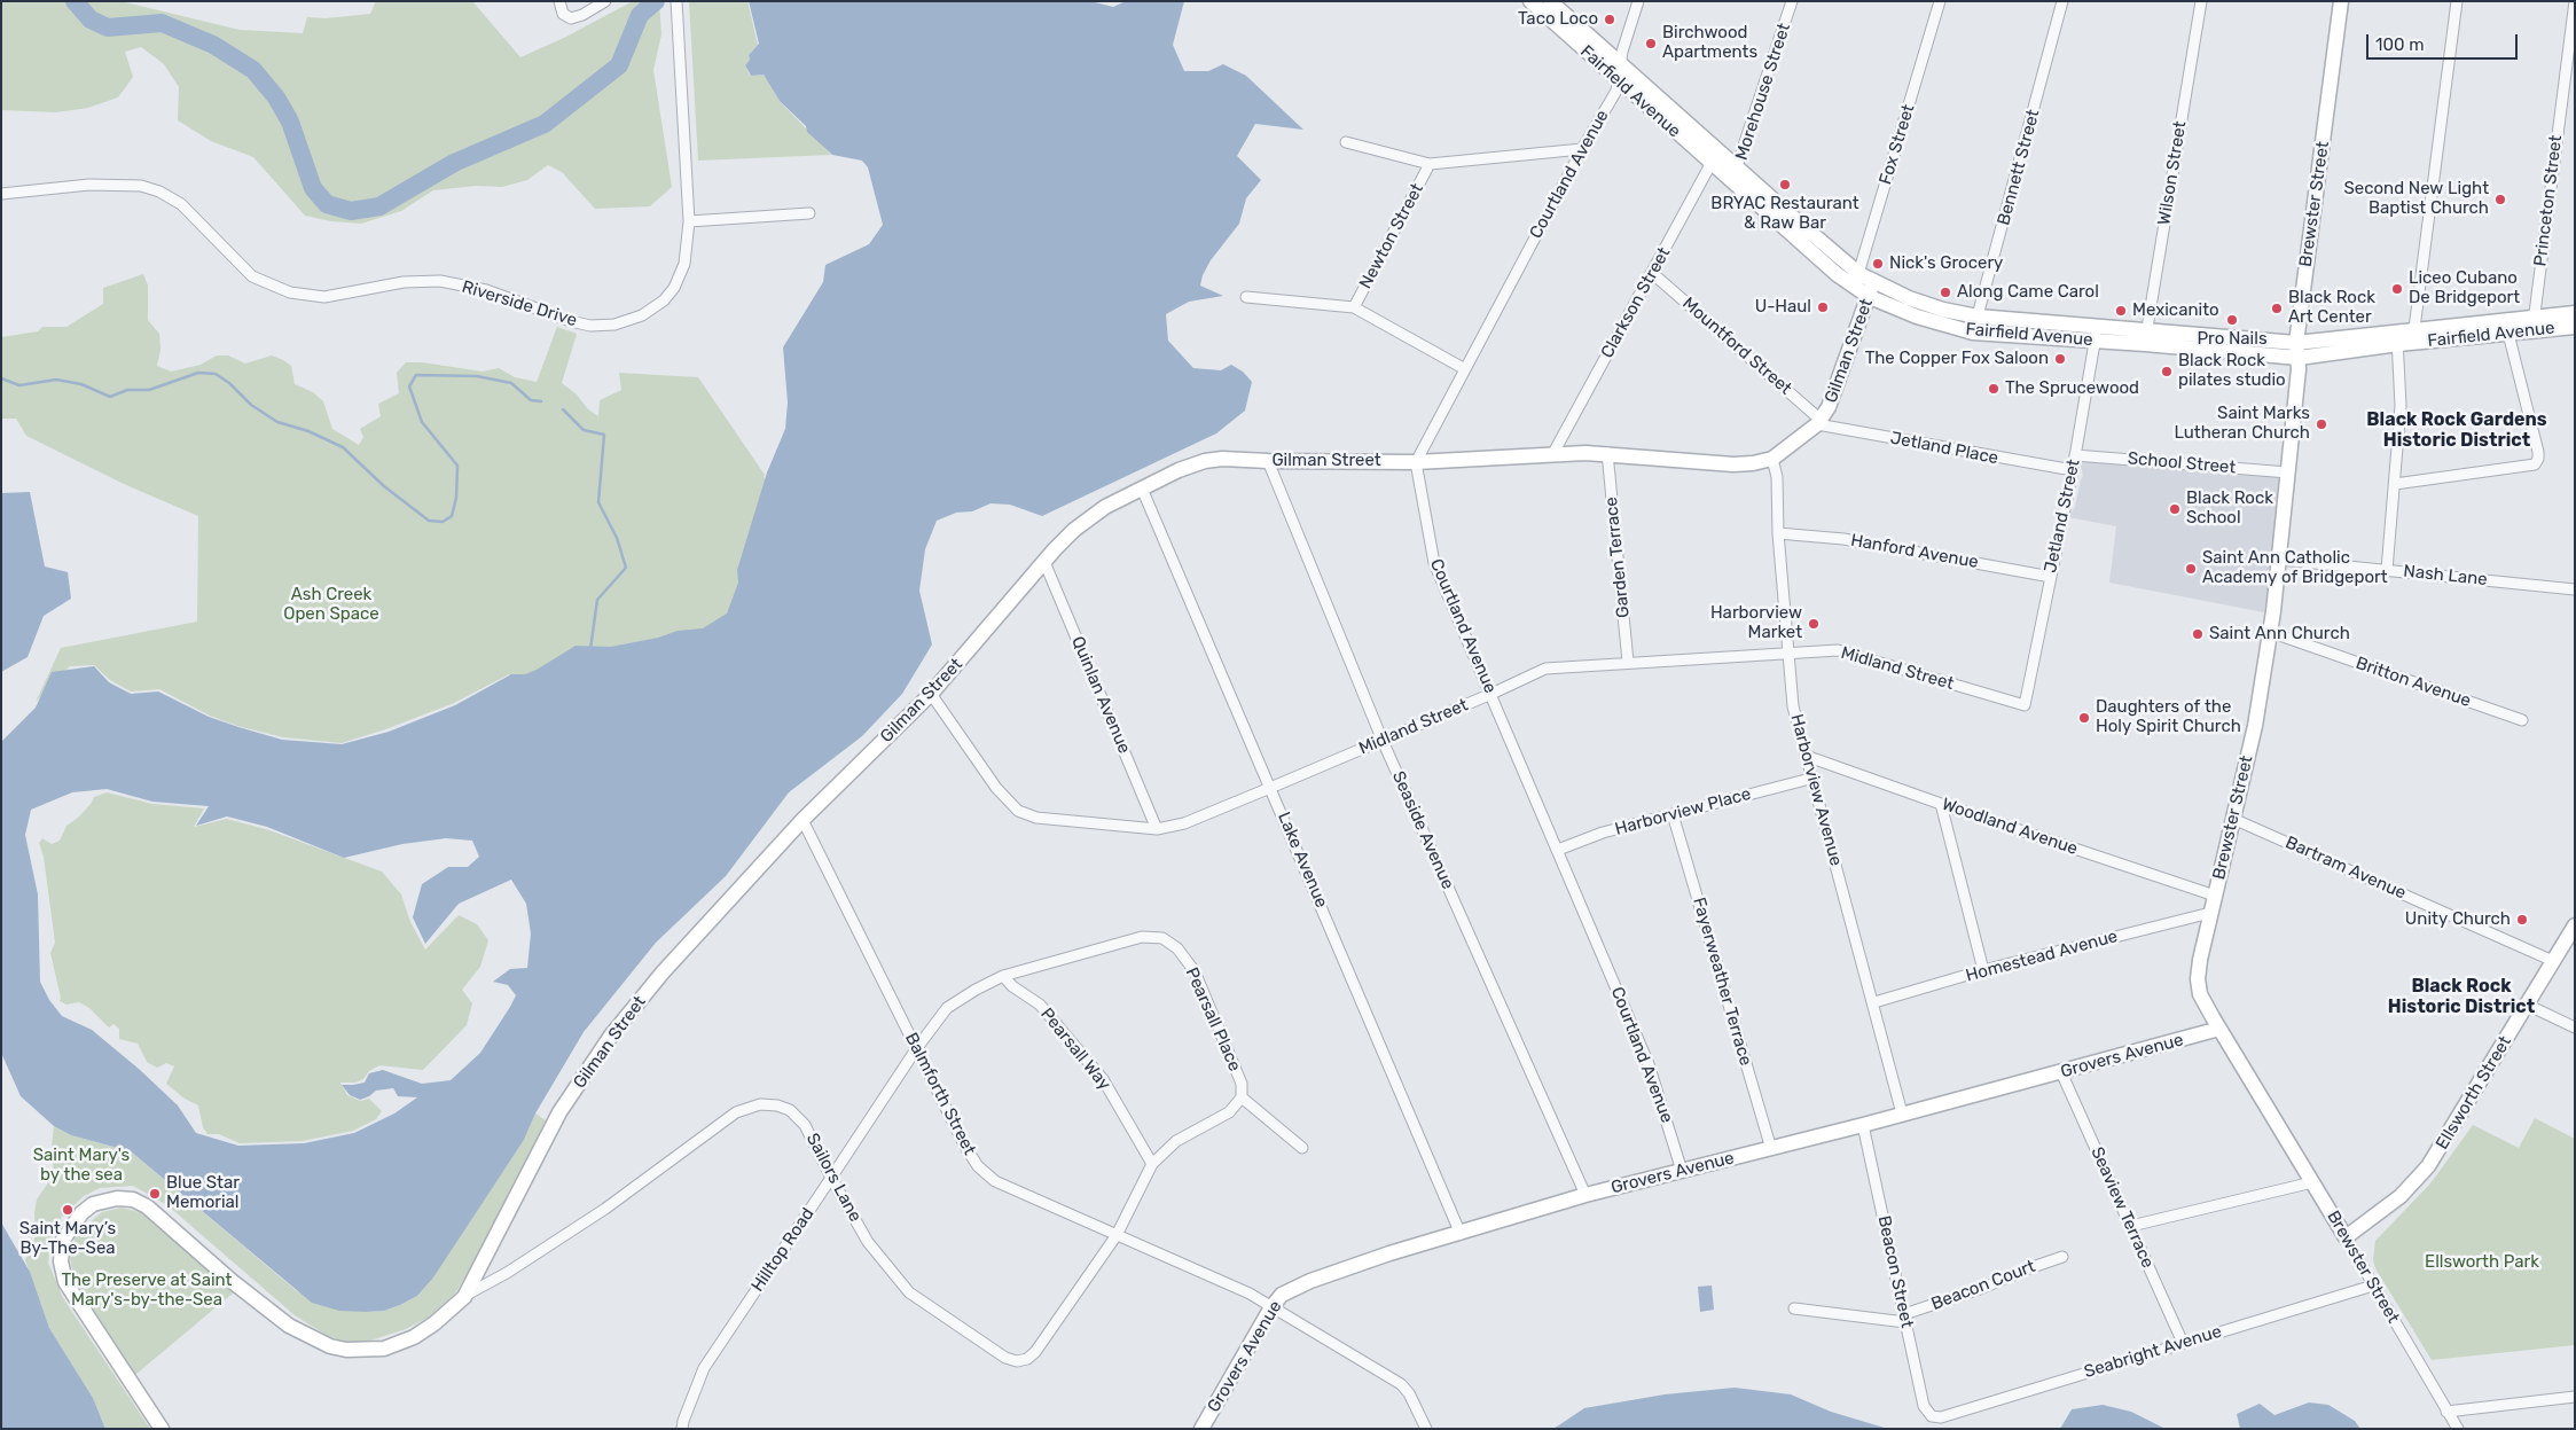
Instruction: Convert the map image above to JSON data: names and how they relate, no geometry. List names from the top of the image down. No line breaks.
{"streets":{"street":["Fairfield Avenue","Morehouse Street","Fox Street","Bennett Street","Wilson Street","Courtland Avenue","Princeton Street","Brewster Street","Newton Street","Clarkson Street","Riverside Drive","Mountford Street","Gilman Street","Jetland Place","School Street","Jetland Street","Hanford Avenue","Garden Terrace","Nash Lane","Midland Street","Britton Avenue","Quinlan Avenue","Harborview Avenue","Harborview Place","Woodland Avenue","Seaside Avenue","Lake Avenue","Bartram Avenue","Homestead Avenue","Fayerweather Terrace","Pearsall Place","Pearsall Way","Grovers Avenue","Ellsworth Street","Balmforth Street","Sailors Lane","Seaview Terrace","Hilltop Road","Beacon Street","Beacon Court","Seabright Avenue"]},"crossings":[["Fairfield Avenue","Morehouse Street"],["Fairfield Avenue","Fox Street"],["Fairfield Avenue","Bennett Street"],["Fairfield Avenue","Wilson Street"],["Fairfield Avenue","Courtland Avenue"],["Fairfield Avenue","Princeton Street"],["Fairfield Avenue","Brewster Street"],["Fairfield Avenue","Clarkson Street"],["Fairfield Avenue","Gilman Street"],["Fairfield Avenue","Jetland Street"],["Courtland Avenue","Gilman Street"],["Courtland Avenue","Midland Street"],["Courtland Avenue","Harborview Place"],["Courtland Avenue","Grovers Avenue"],["Brewster Street","School Street"],["Brewster Street","Nash Lane"],["Brewster Street","Britton Avenue"],["Brewster Street","Woodland Avenue"],["Brewster Street","Bartram Avenue"],["Brewster Street","Homestead Avenue"],["Brewster Street","Grovers Avenue"],["Brewster Street","Ellsworth Street"],["Brewster Street","Seabright Avenue"],["Clarkson Street","Mountford Street"],["Clarkson Street","Gilman Street"],["Mountford Street","Gilman Street"],["Mountford Street","Jetland Place"],["Gilman Street","Jetland Place"],["Gilman Street","Garden Terrace"],["Gilman Street","Midland Street"],["Gilman Street","Quinlan Avenue"],["Gilman Street","Harborview Avenue"],["Gilman Street","Seaside Avenue"],["Gilman Street","Lake Avenue"],["Gilman Street","Balmforth Street"],["Gilman Street","Sailors Lane"],["Jetland Place","Jetland Street"],["School Street","Jetland Street"],["Jetland Street","Hanford Avenue"],["Jetland Street","Midland Street"],["Hanford Avenue","Harborview Avenue"],["Garden Terrace","Midland Street"],["Midland Street","Quinlan Avenue"],["Midland Street","Harborview Avenue"],["Midland Street","Seaside Avenue"],["Midland Street","Lake Avenue"],["Harborview Avenue","Harborview Place"],["Harborview Avenue","Woodland Avenue"],["Harborview Avenue","Homestead Avenue"],["Harborview Avenue","Grovers Avenue"],["Harborview Place","Fayerweather Terrace"],["Seaside Avenue","Grovers Avenue"],["Lake Avenue","Grovers Avenue"],["Bartram Avenue","Ellsworth Street"],["Fayerweather Terrace","Grovers Avenue"],["Pearsall Place","Pearsall Way"],["Pearsall Place","Balmforth Street"],["Pearsall Place","Hilltop Road"],["Grovers Avenue","Balmforth Street"],["Grovers Avenue","Seaview Terrace"],["Grovers Avenue","Beacon Street"],["Balmforth Street","Sailors Lane"],["Balmforth Street","Hilltop Road"],["Sailors Lane","Hilltop Road"],["Seaview Terrace","Seabright Avenue"],["Beacon Street","Beacon Court"],["Beacon Street","Seabright Avenue"]],"districts":["Black Rock Gardens Historic District","Black Rock Historic District"],"parks":["Ash Creek Open Space","Saint Mary's by the sea","Ellsworth Park","The Preserve at Saint Mary's-by-the-Sea"],"places":["Taco Loco","Birchwood Apartments","BRYAC Restaurant & Raw Bar","Second New Light Baptist Church","Nick's Grocery","Liceo Cubano De Bridgeport","Along Came Carol","U-Haul","Black Rock Art Center","Mexicanito","Pro Nails","The Copper Fox Saloon","Black Rock pilates studio","The Sprucewood","Saint Marks Lutheran Church","Black Rock School","Saint Ann Catholic Academy of Bridgeport","Harborview Market","Saint Ann Church","Daughters of the Holy Spirit Church","Unity Church","Blue Star Memorial","Saint Mary’s By-The-Sea"],"scale_bar":"100 m"}
